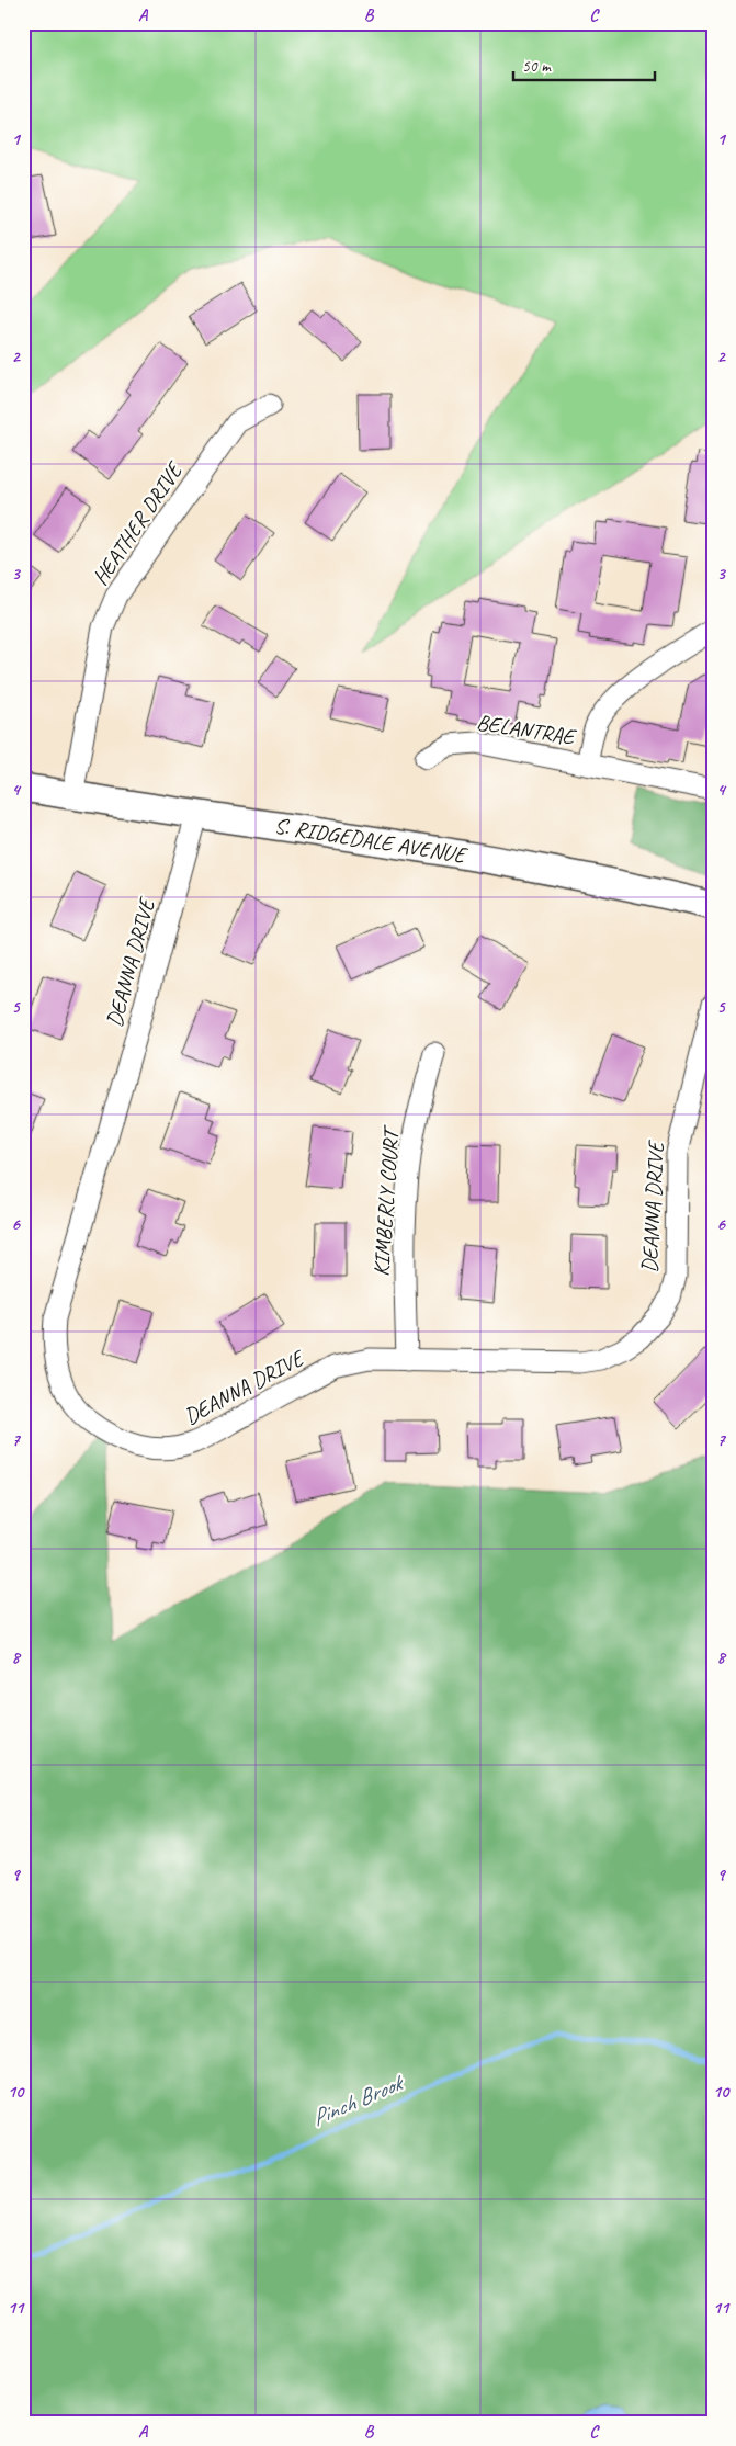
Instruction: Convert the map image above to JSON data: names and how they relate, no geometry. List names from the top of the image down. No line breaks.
{"streets":{"main road":["S. RIDGEDALE AVENUE"],"street":["HEATHER DRIVE","BELANTRAE","DEANNA DRIVE","KIMBERLY COURT"]},"crossings":[["HEATHER DRIVE","S. RIDGEDALE AVENUE"],["S. RIDGEDALE AVENUE","DEANNA DRIVE"],["DEANNA DRIVE","KIMBERLY COURT"]],"water":["Pinch Brook"],"scale_bar":"50 m","grid":{"columns":["A","B","C"],"rows":["1","2","3","4","5","6","7","8","9","10","11"]}}
